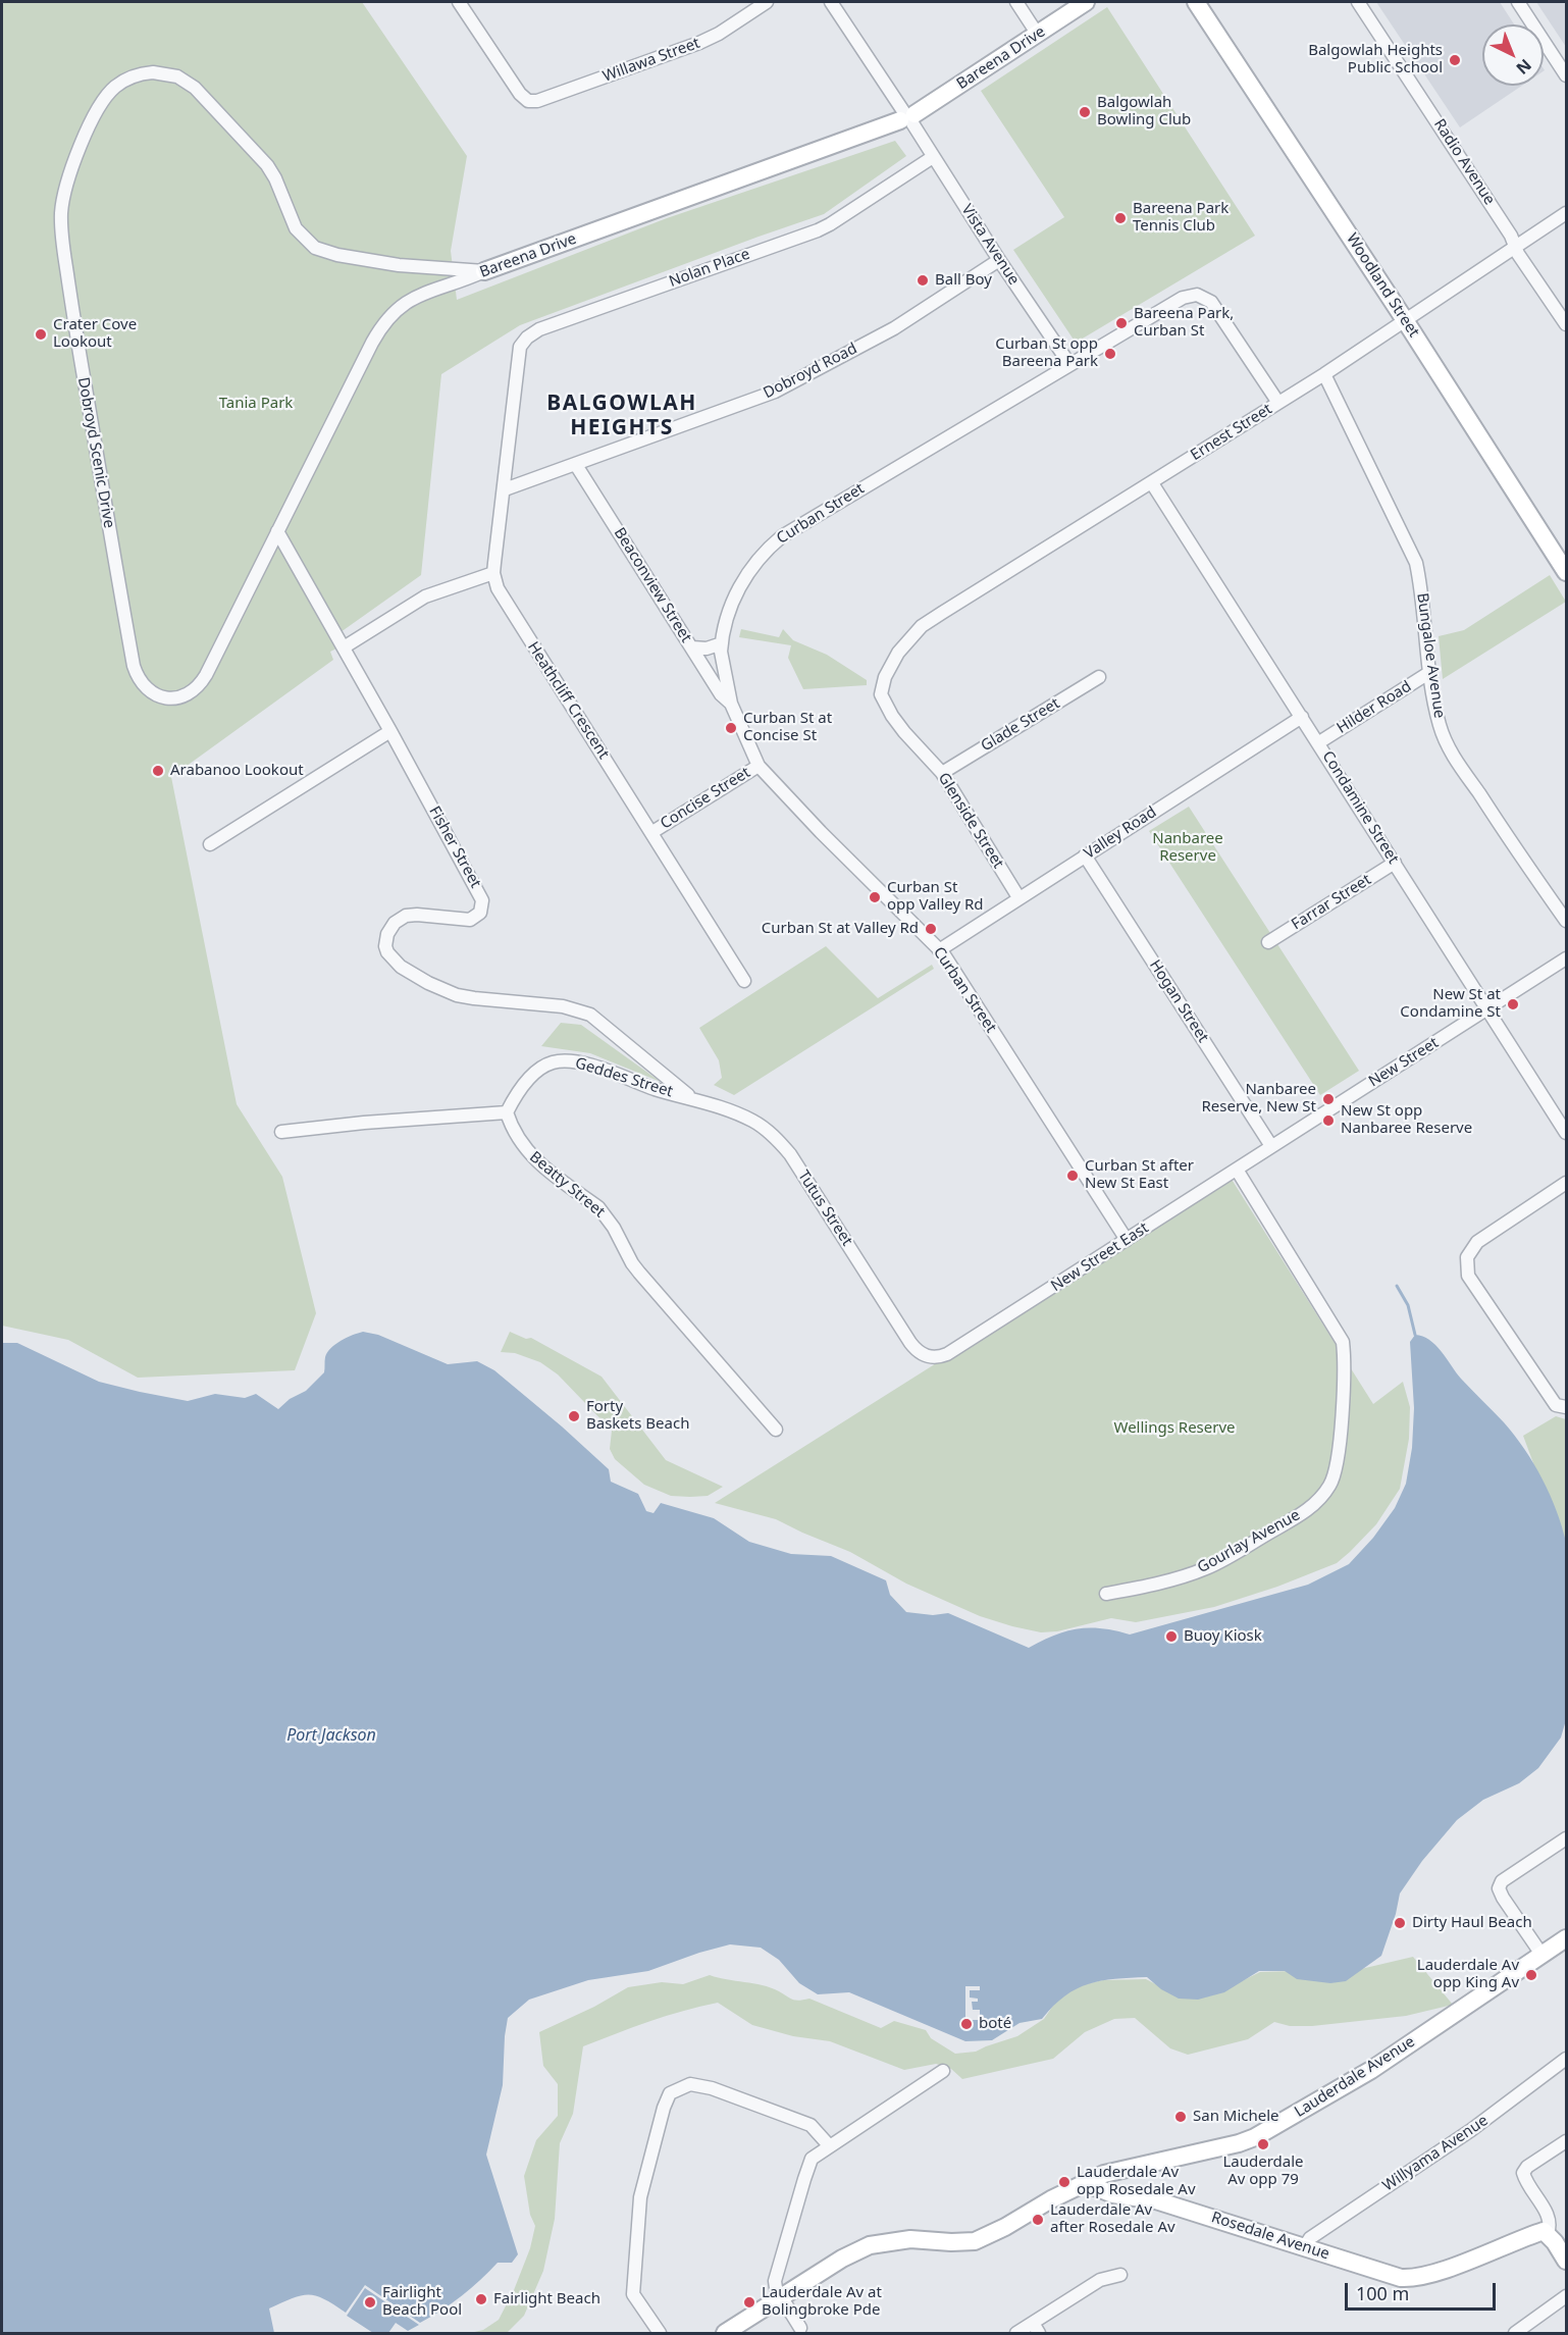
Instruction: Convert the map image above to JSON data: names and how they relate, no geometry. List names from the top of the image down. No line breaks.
{"streets":{"street":["Bareena Drive","Willawa Street","Radio Avenue","Vista Avenue","Nolan Place","Woodland Street","Dobroyd Road","Ernest Street","Dobroyd Scenic Drive","Curban Street","Beaconview Street","Bungaloe Avenue","Heathcliff Crescent","Hilder Road","Glade Street","Concise Street","Condamine Street","Glenside Street","Valley Road","Fisher Street","Farrar Street","Hogan Street","New Street","Geddes Street","Beatty Street","Tutus Street","New Street East","Gourlay Avenue","Lauderdale Avenue","Willyama Avenue","Rosedale Avenue"]},"crossings":[["Bareena Drive","Vista Avenue"],["Bareena Drive","Dobroyd Scenic Drive"],["Bareena Drive","Fisher Street"],["Radio Avenue","Ernest Street"],["Vista Avenue","Nolan Place"],["Vista Avenue","Dobroyd Road"],["Vista Avenue","Curban Street"],["Nolan Place","Heathcliff Crescent"],["Woodland Street","Ernest Street"],["Dobroyd Road","Beaconview Street"],["Dobroyd Road","Heathcliff Crescent"],["Ernest Street","Curban Street"],["Ernest Street","Bungaloe Avenue"],["Ernest Street","Condamine Street"],["Ernest Street","Glenside Street"],["Dobroyd Scenic Drive","Fisher Street"],["Curban Street","Beaconview Street"],["Curban Street","Concise Street"],["Curban Street","Valley Road"],["Curban Street","New Street East"],["Bungaloe Avenue","Hilder Road"],["Heathcliff Crescent","Concise Street"],["Hilder Road","Condamine Street"],["Glade Street","Glenside Street"],["Condamine Street","Valley Road"],["Condamine Street","Farrar Street"],["Condamine Street","New Street"],["Glenside Street","Valley Road"],["Valley Road","Hogan Street"],["Fisher Street","Geddes Street"],["Fisher Street","Tutus Street"],["Hogan Street","New Street"],["Hogan Street","New Street East"],["New Street","New Street East"],["Geddes Street","Beatty Street"],["Geddes Street","Tutus Street"],["Tutus Street","New Street East"],["New Street East","Gourlay Avenue"],["Lauderdale Avenue","Rosedale Avenue"],["Willyama Avenue","Rosedale Avenue"]],"districts":["BALGOWLAH HEIGHTS"],"water":["Port Jackson"],"parks":["Tania Park","Nanbaree Reserve","Wellings Reserve"],"places":["Balgowlah Heights Public School","Balgowlah Bowling Club","Bareena Park Tennis Club","Ball Boy","Bareena Park, Curban St","Crater Cove Lookout","Curban St opp Bareena Park","Curban St at Concise St","Arabanoo Lookout","Curban St opp Valley Rd","Curban St at Valley Rd","New St at Condamine St","Nanbaree Reserve, New St","New St opp Nanbaree Reserve","Curban St after New St East","Forty Baskets Beach","Buoy Kiosk","Dirty Haul Beach","Lauderdale Av opp King Av","boté","San Michele","Lauderdale Av opp 79","Lauderdale Av opp Rosedale Av","Lauderdale Av after Rosedale Av","Fairlight Beach","Fairlight Beach Pool","Lauderdale Av at Bolingbroke Pde"],"scale_bar":"100 m","north":"bottom right"}
